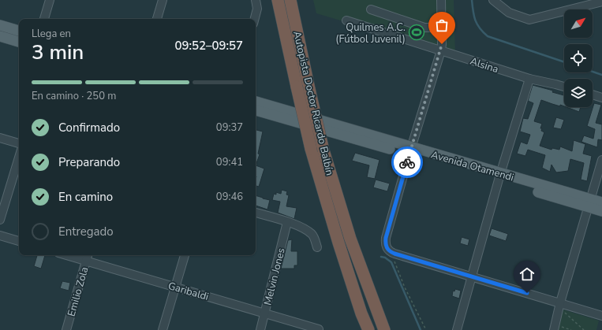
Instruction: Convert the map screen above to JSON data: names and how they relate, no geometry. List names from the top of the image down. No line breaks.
{"streets":{"highway":["Autopista Doctor Ricardo Balbín"],"main road":["Avenida Otamendi"],"street":["Alsina","Melvin Jones","Garibaldi","Emilio Zola"]},"crossings":[["Melvin Jones","Garibaldi"],["Garibaldi","Emilio Zola"]],"places":{"sports":["Quilmes A.C. (Fútbol Juvenil)"]},"north":"top right","page":{"heading":["3 min","Llega en","09:52–09:57"],"bar":"En camino · 250 m","list":[["Confirmado","09:37"],["Preparando","09:41"],["En camino","09:46"],"Entregado"]}}
